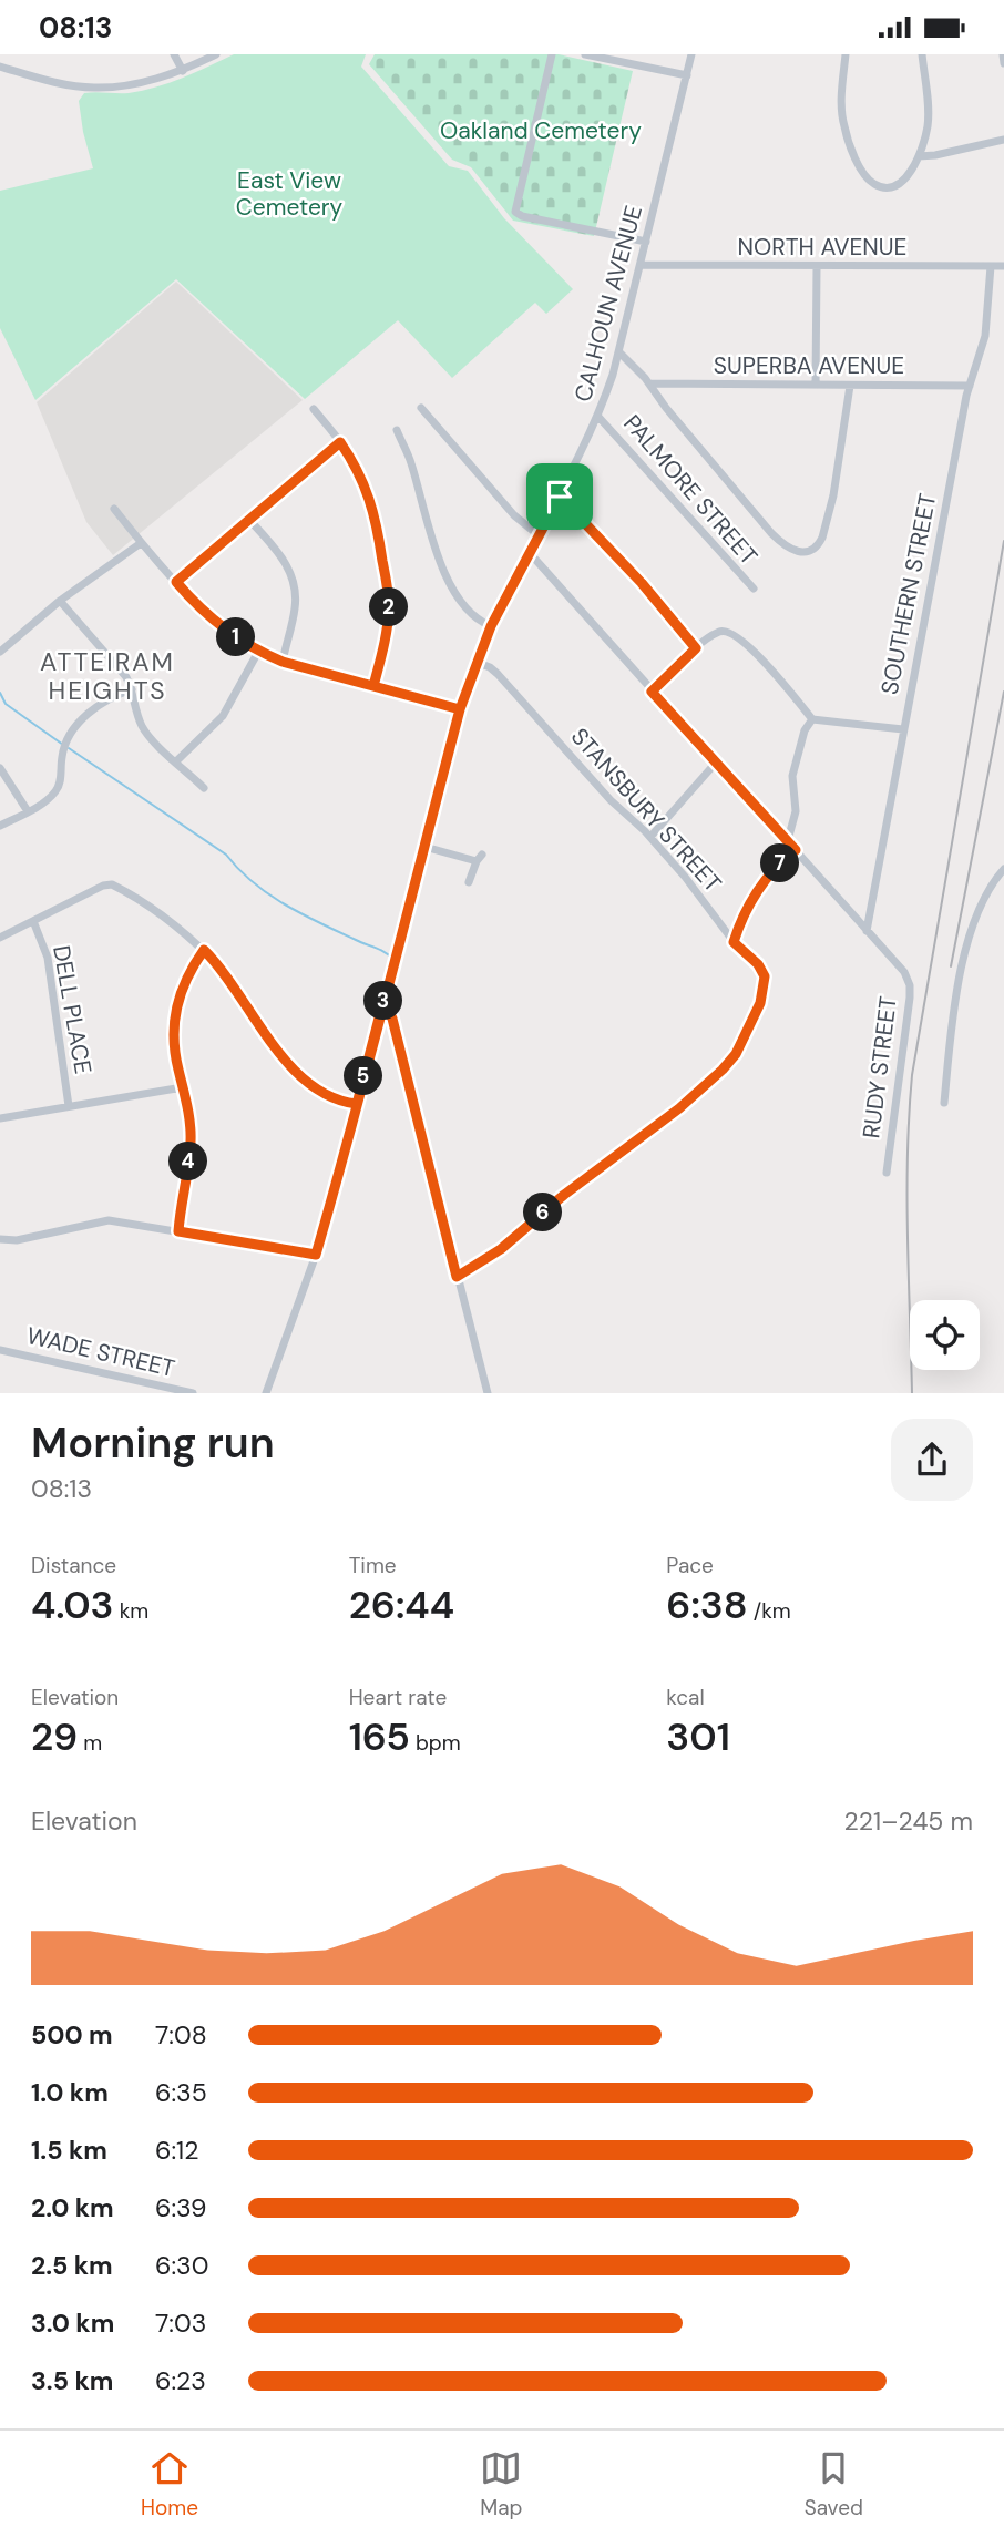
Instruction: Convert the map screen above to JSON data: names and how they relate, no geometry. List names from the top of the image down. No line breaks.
{"streets":{"street":["NORTH AVENUE","CALHOUN AVENUE","SUPERBA AVENUE","PALMORE STREET","SOUTHERN STREET","STANSBURY STREET","DELL PLACE","RUDY STREET","WADE STREET"]},"crossings":[["NORTH AVENUE","CALHOUN AVENUE"],["NORTH AVENUE","SOUTHERN STREET"],["CALHOUN AVENUE","PALMORE STREET"],["CALHOUN AVENUE","STANSBURY STREET"],["CALHOUN AVENUE","RUDY STREET"],["SUPERBA AVENUE","SOUTHERN STREET"],["SOUTHERN STREET","RUDY STREET"]],"districts":["ATTEIRAM HEIGHTS"],"parks":["Oakland Cemetery","East View Cemetery"],"page":{"status":"08:13","pins":["2","1","7","3","5","4","6"],"heading":["Morning run","08:13"],"stats":[["Distance","4.03 km"],["Time","26:44"],["Pace","6:38 /km"],["Elevation","29 m"],["Heart rate","165 bpm"],["kcal","301"]],"chart":["Elevation","221–245 m"],"list":[{"name":"500 m","note":"7:08"},{"name":"1.0 km","note":"6:35"},{"name":"1.5 km","note":"6:12"},{"name":"2.0 km","note":"6:39"},{"name":"2.5 km","note":"6:30"},{"name":"3.0 km","note":"7:03"},{"name":"3.5 km","note":"6:23"}],"tabs":["Home","Map","Saved"]}}
